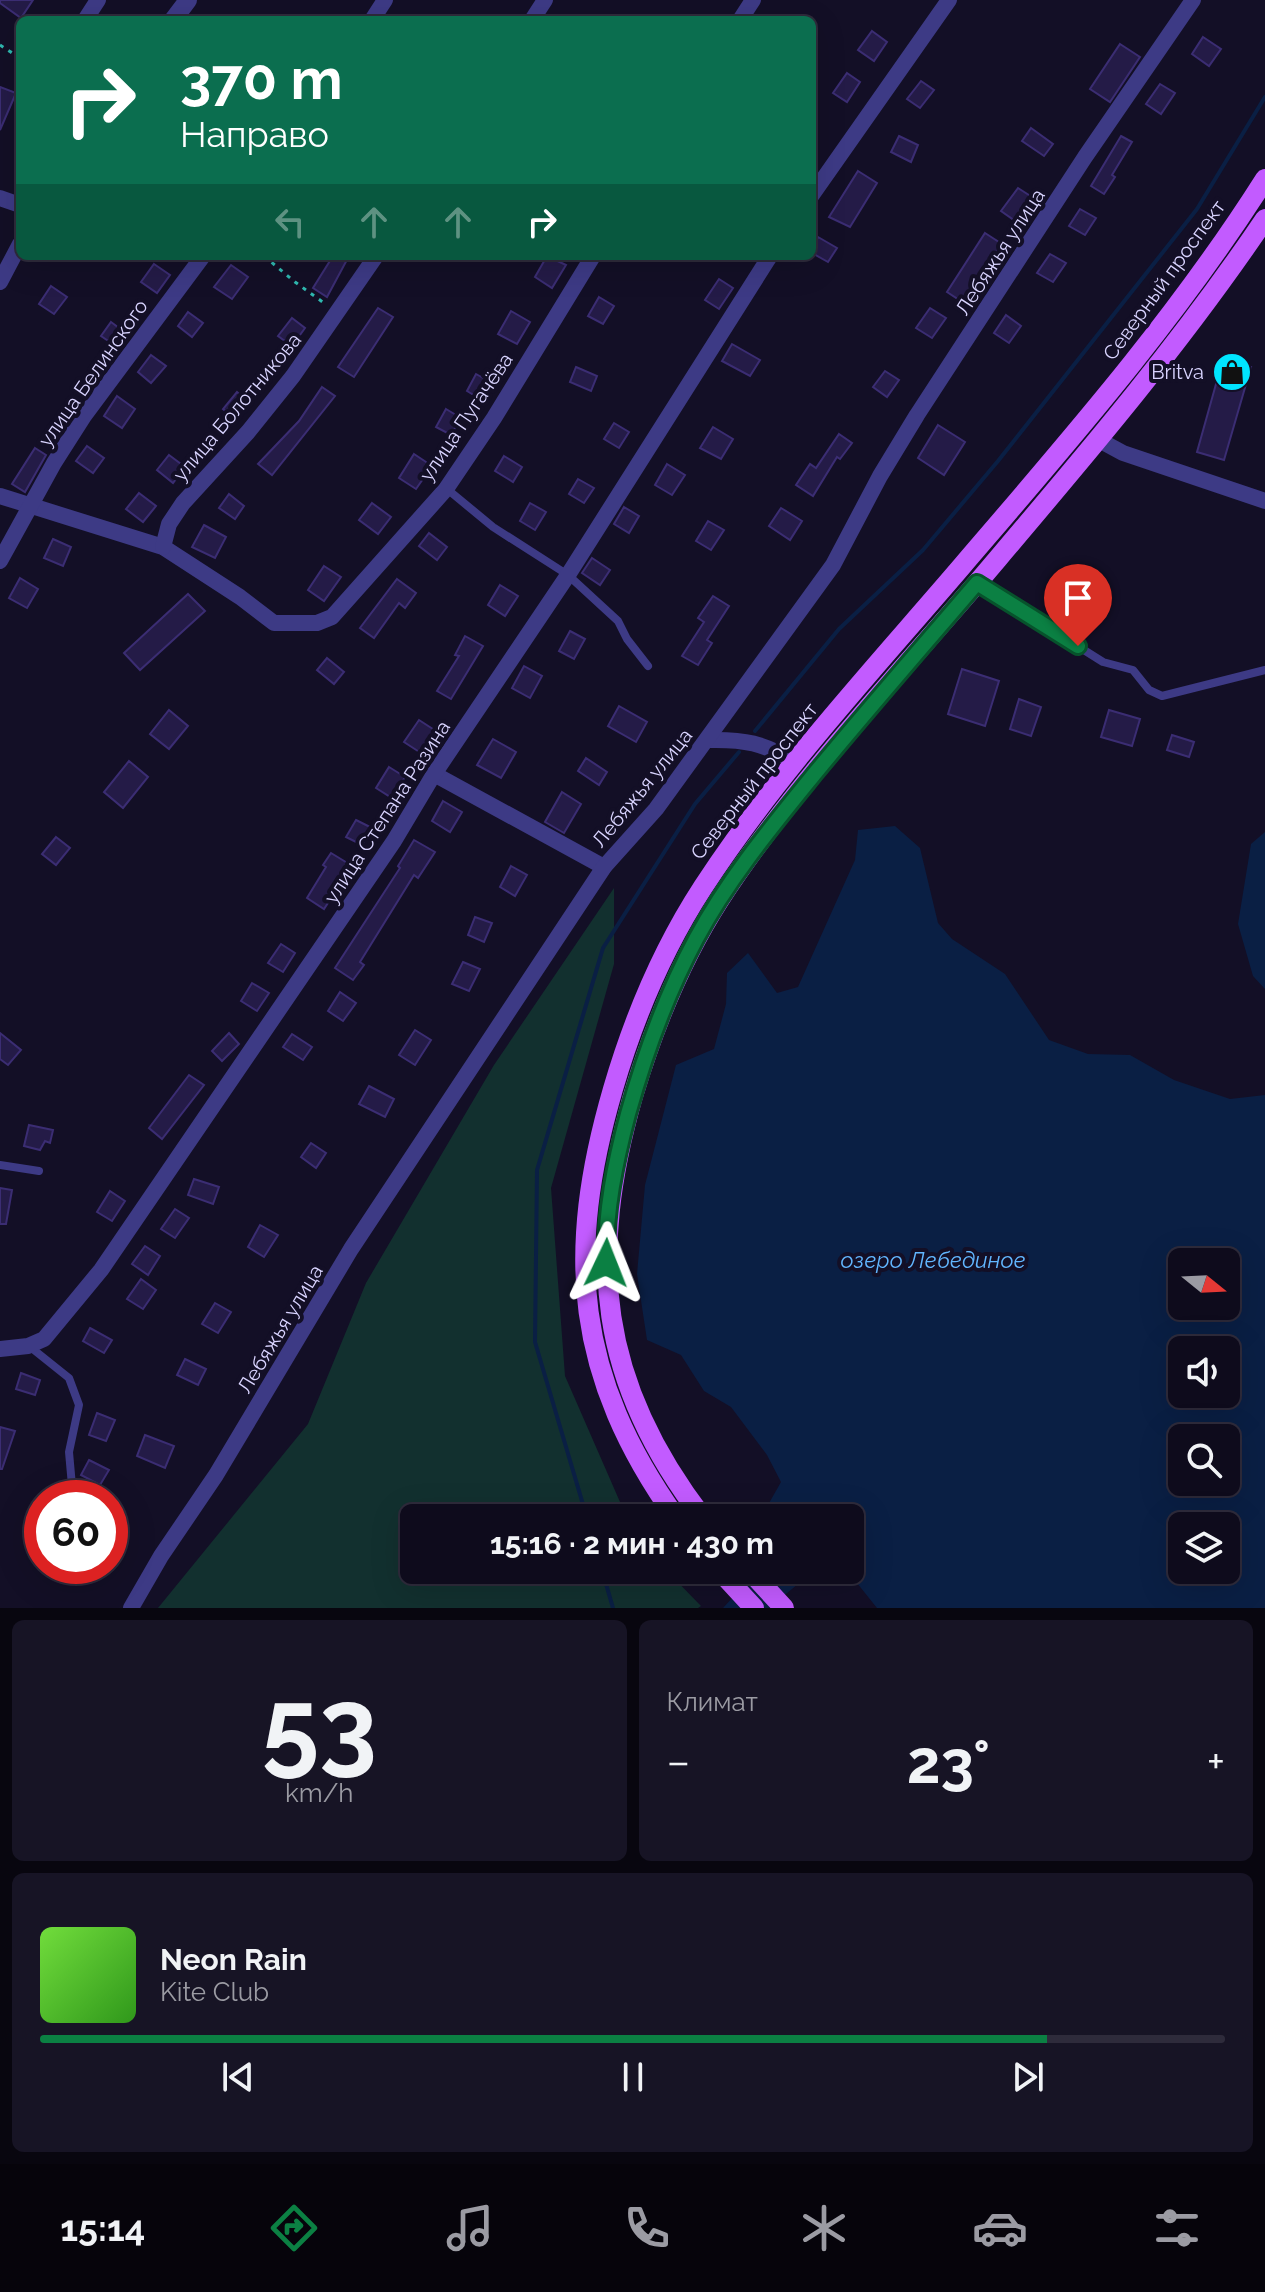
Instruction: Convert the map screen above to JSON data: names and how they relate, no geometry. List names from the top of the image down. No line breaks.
{"streets":{"main road":["Северный проспект"],"street":["Лебяжья улица","улица Белинского","улица Болотникова","улица Пугачёва","улица Степана Разина"]},"crossings":[["улица Болотникова","улица Пугачёва"]],"water":["озеро Лебединое"],"places":{"shop":["Britva"]},"north":"right","page":{"turn":["370 m","Направо"],"limit":"60","trip":"15:16 · 2 мин · 430 m","tile":[["53","km/h"],"Климат"],"heat":["−","23°","+"],"song":["Neon Rain","Kite Club"],"tabs":"15:14"}}
